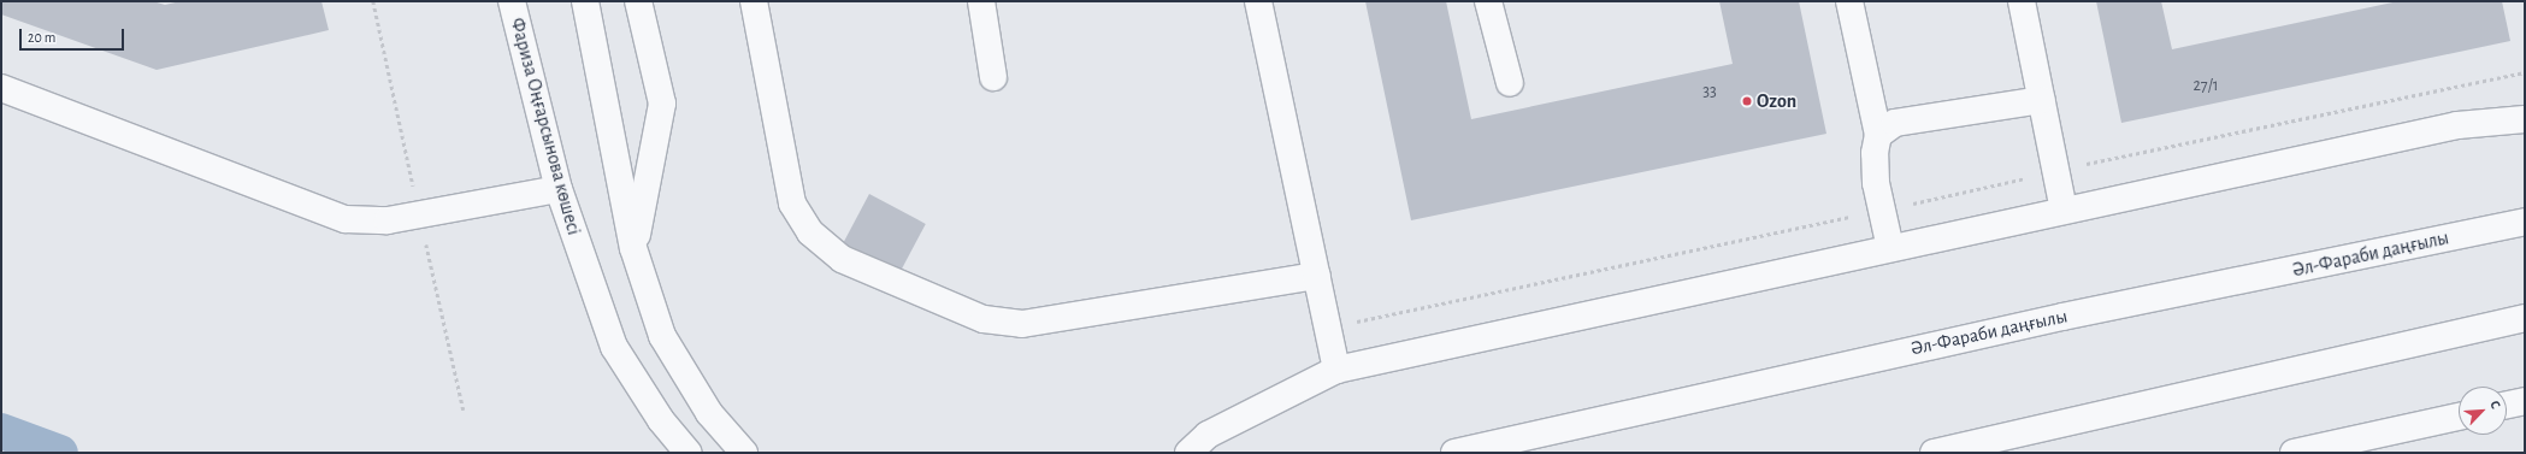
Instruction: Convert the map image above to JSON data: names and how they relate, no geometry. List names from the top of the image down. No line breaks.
{"streets":{"street":["Фариза Оңғарсынова көшесі","Әл-Фараби даңғылы"]},"places":["Ozon"],"house_numbers":["27/1","33"],"scale_bar":"20 m","north":"top right"}
